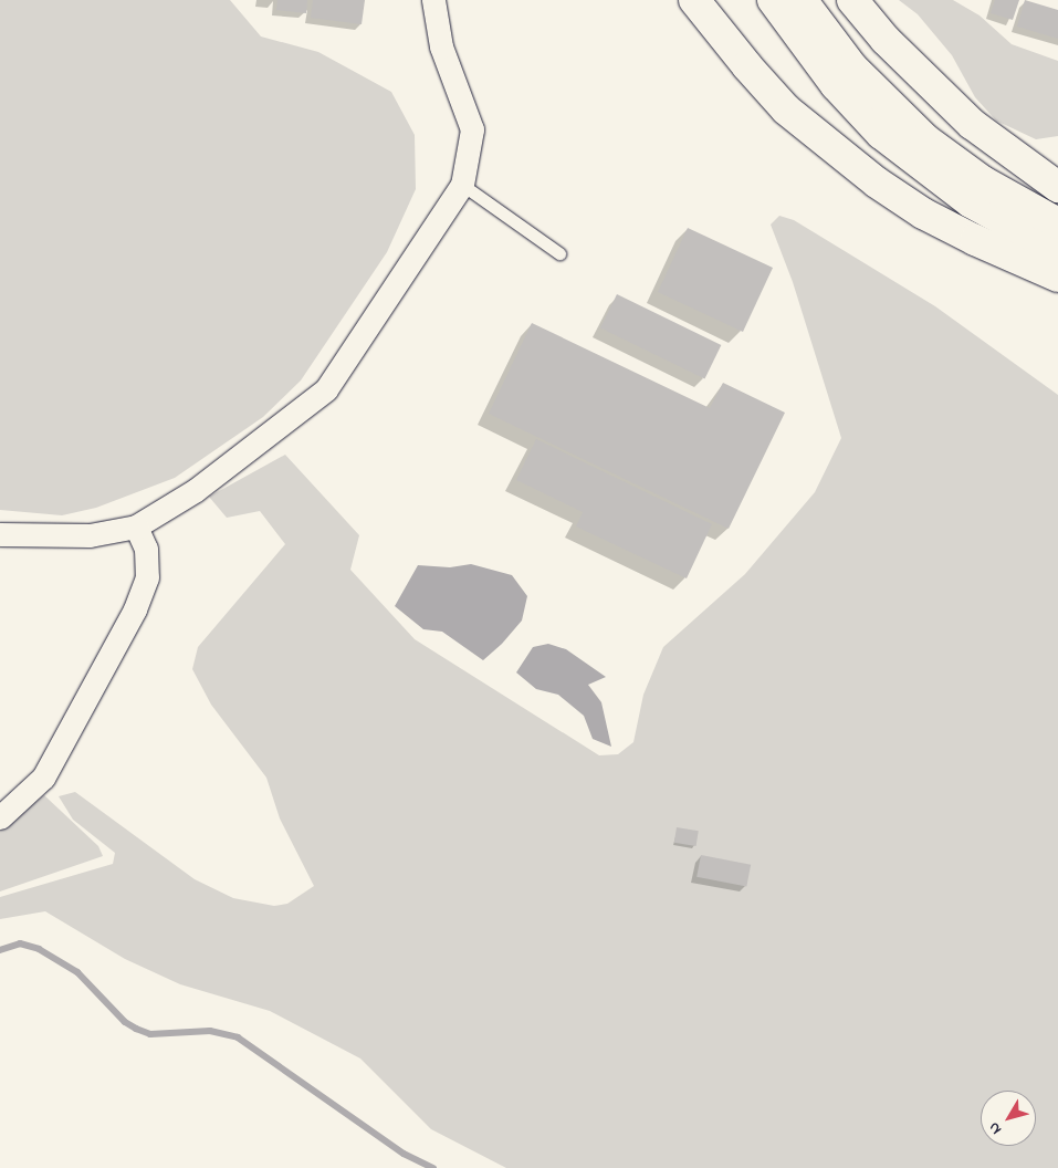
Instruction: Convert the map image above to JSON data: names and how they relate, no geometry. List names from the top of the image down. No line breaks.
{"north":"bottom left"}
